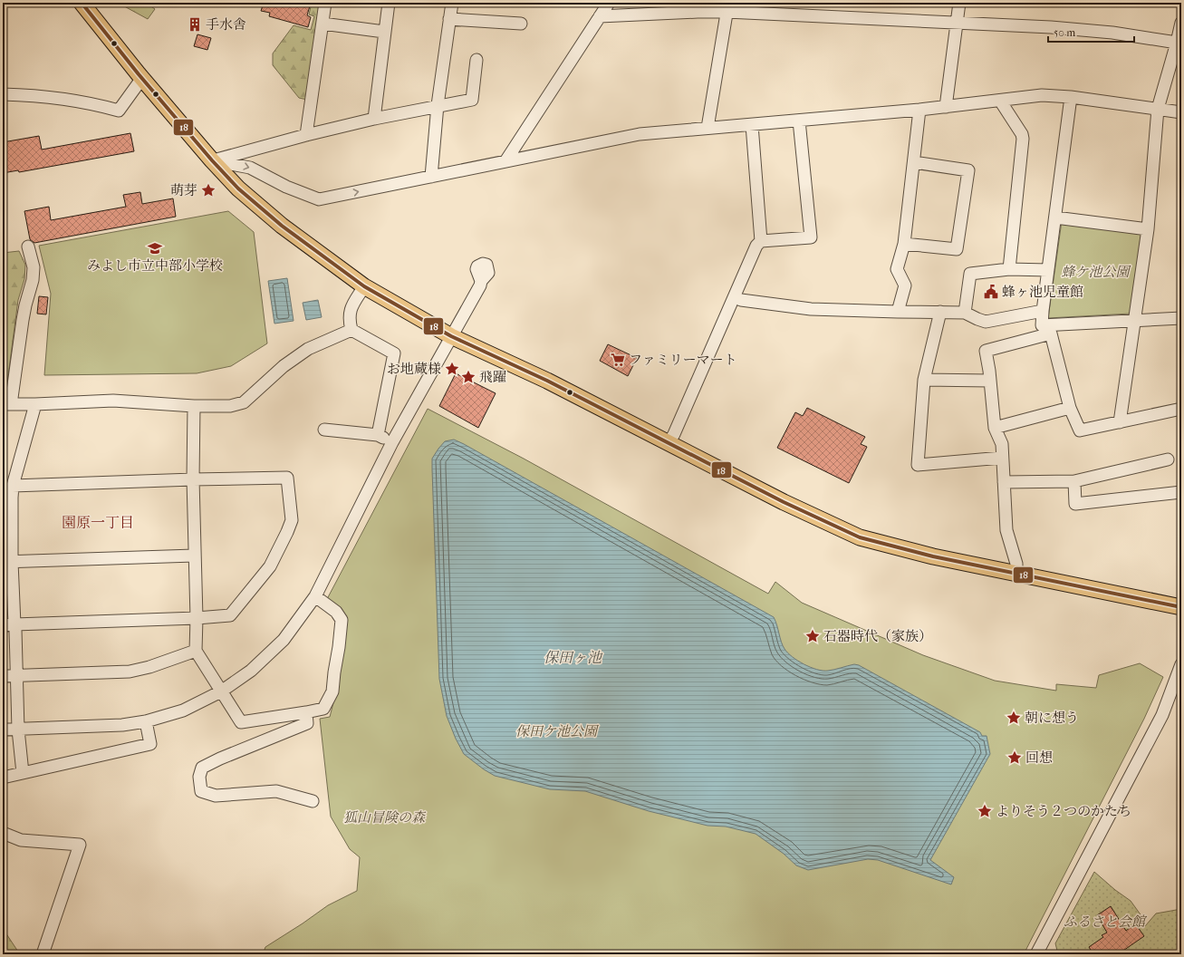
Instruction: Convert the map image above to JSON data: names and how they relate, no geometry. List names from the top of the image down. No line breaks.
{"districts":["園原一丁目"],"water":["保田ヶ池"],"parks":["蜂ケ池公園","保田ケ池公園","狐山冒険の森","ふるさと会館"],"places":{"building":["手水舎"],"place":["萌芽","お地蔵様","飛躍","石器時代（家族）","朝に想う","回想","よりそう２つのかたち"],"school or university":["みよし市立中部小学校"],"public building":["蜂ヶ池児童館"],"supermarket":["ファミリーマート"]},"lines":["transit line 18"],"scale_bar":"50 m"}
